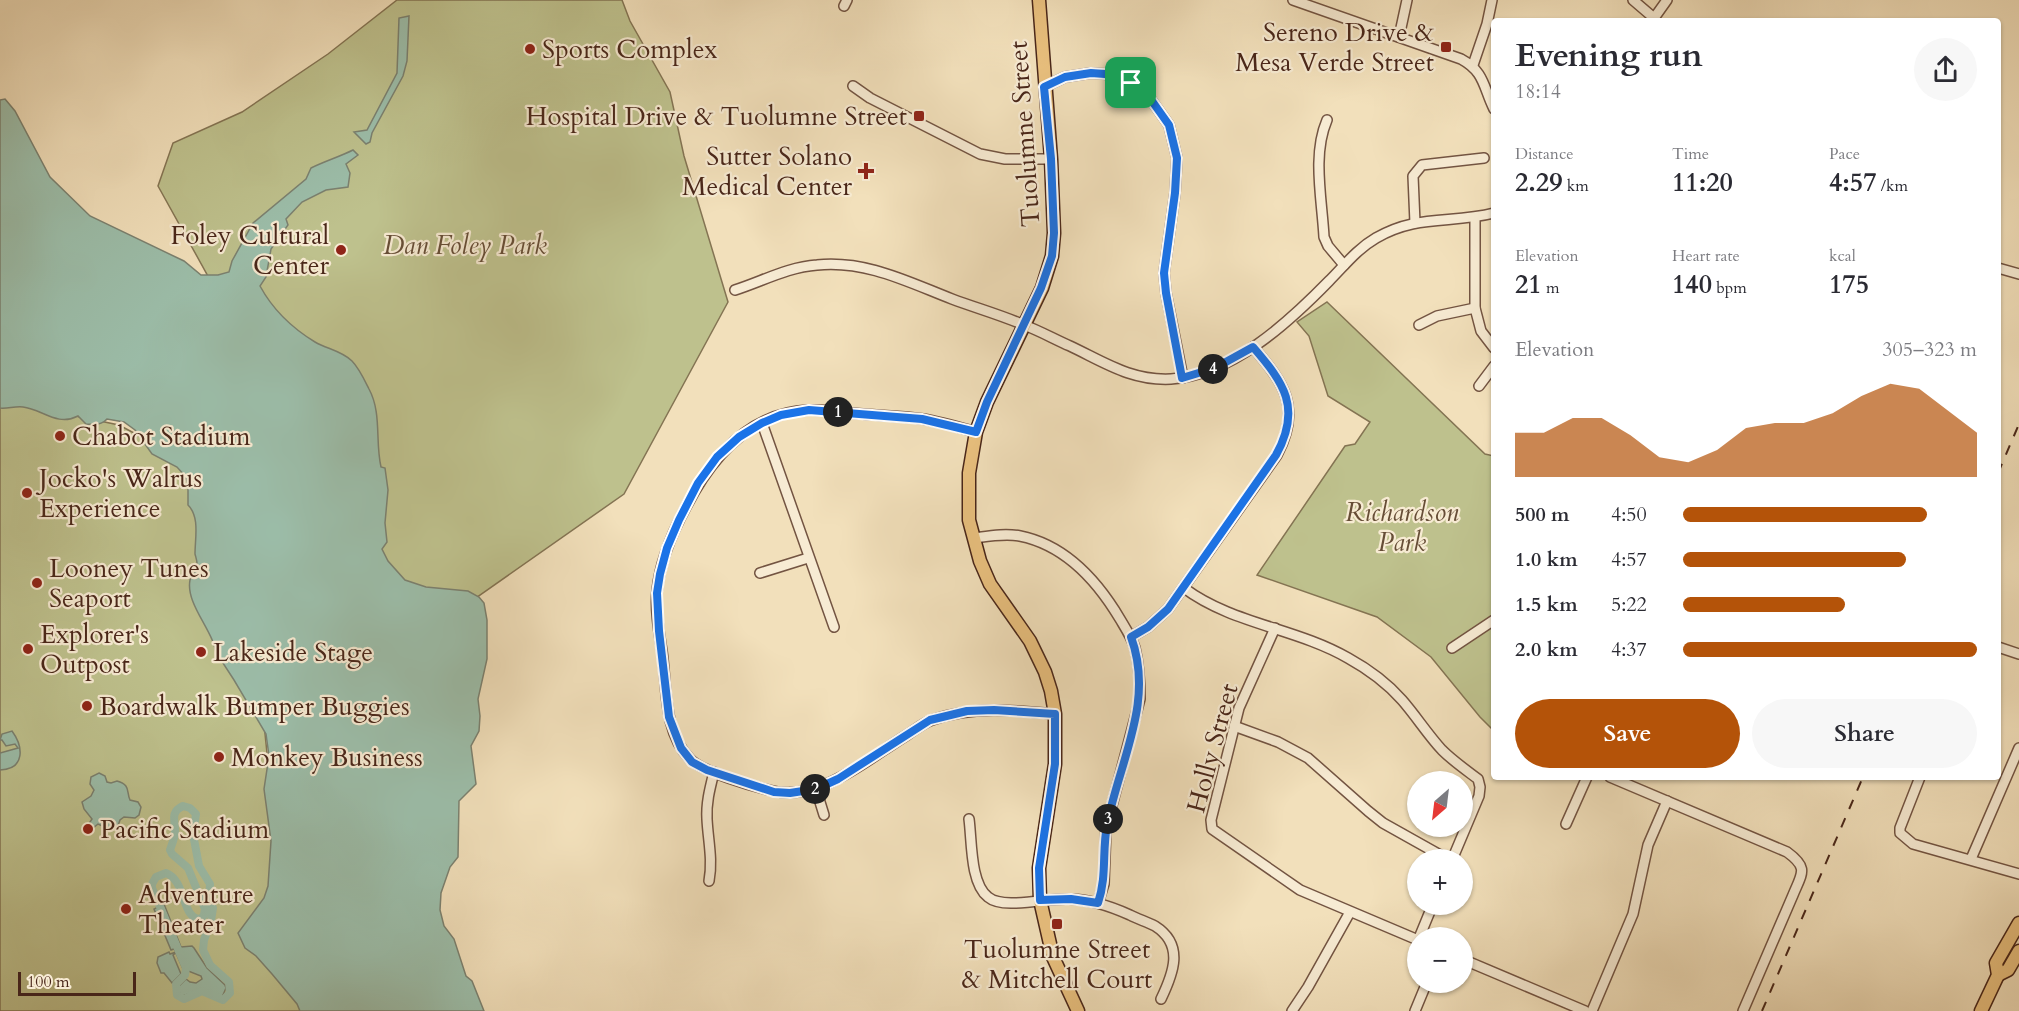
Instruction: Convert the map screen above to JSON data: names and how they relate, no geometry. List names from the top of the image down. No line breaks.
{"streets":{"main road":["Tuolumne Street"],"street":["Holly Street"]},"parks":["Dan Foley Park","Richardson Park"],"places":{"transit":["Sereno Drive & Mesa Verde Street","Hospital Drive & Tuolumne Street","Tuolumne Street & Mitchell Court"],"other":["Sports Complex","Foley Cultural Center","Chabot Stadium","Jocko's Walrus Experience","Looney Tunes Seaport","Explorer's Outpost","Lakeside Stage","Boardwalk Bumper Buggies","Monkey Business","Pacific Stadium","Adventure Theater"],"health":["Sutter Solano Medical Center"]},"scale_bar":"100 m","north":"bottom left","page":{"heading":["Evening run","18:14"],"stats":[["Distance","2.29 km"],["Time","11:20"],["Pace","4:57 /km"],["Elevation","21 m"],["Heart rate","140 bpm"],["kcal","175"]],"chart":["Elevation","305–323 m"],"pins":["4","1","2","3"],"list":[{"name":"500 m","note":"4:50"},{"name":"1.0 km","note":"4:57"},{"name":"1.5 km","note":"5:22"},{"name":"2.0 km","note":"4:37"}],"buttons":["Save","Share"],"map_buttons":["+","−"],"scale":"100 m"}}
